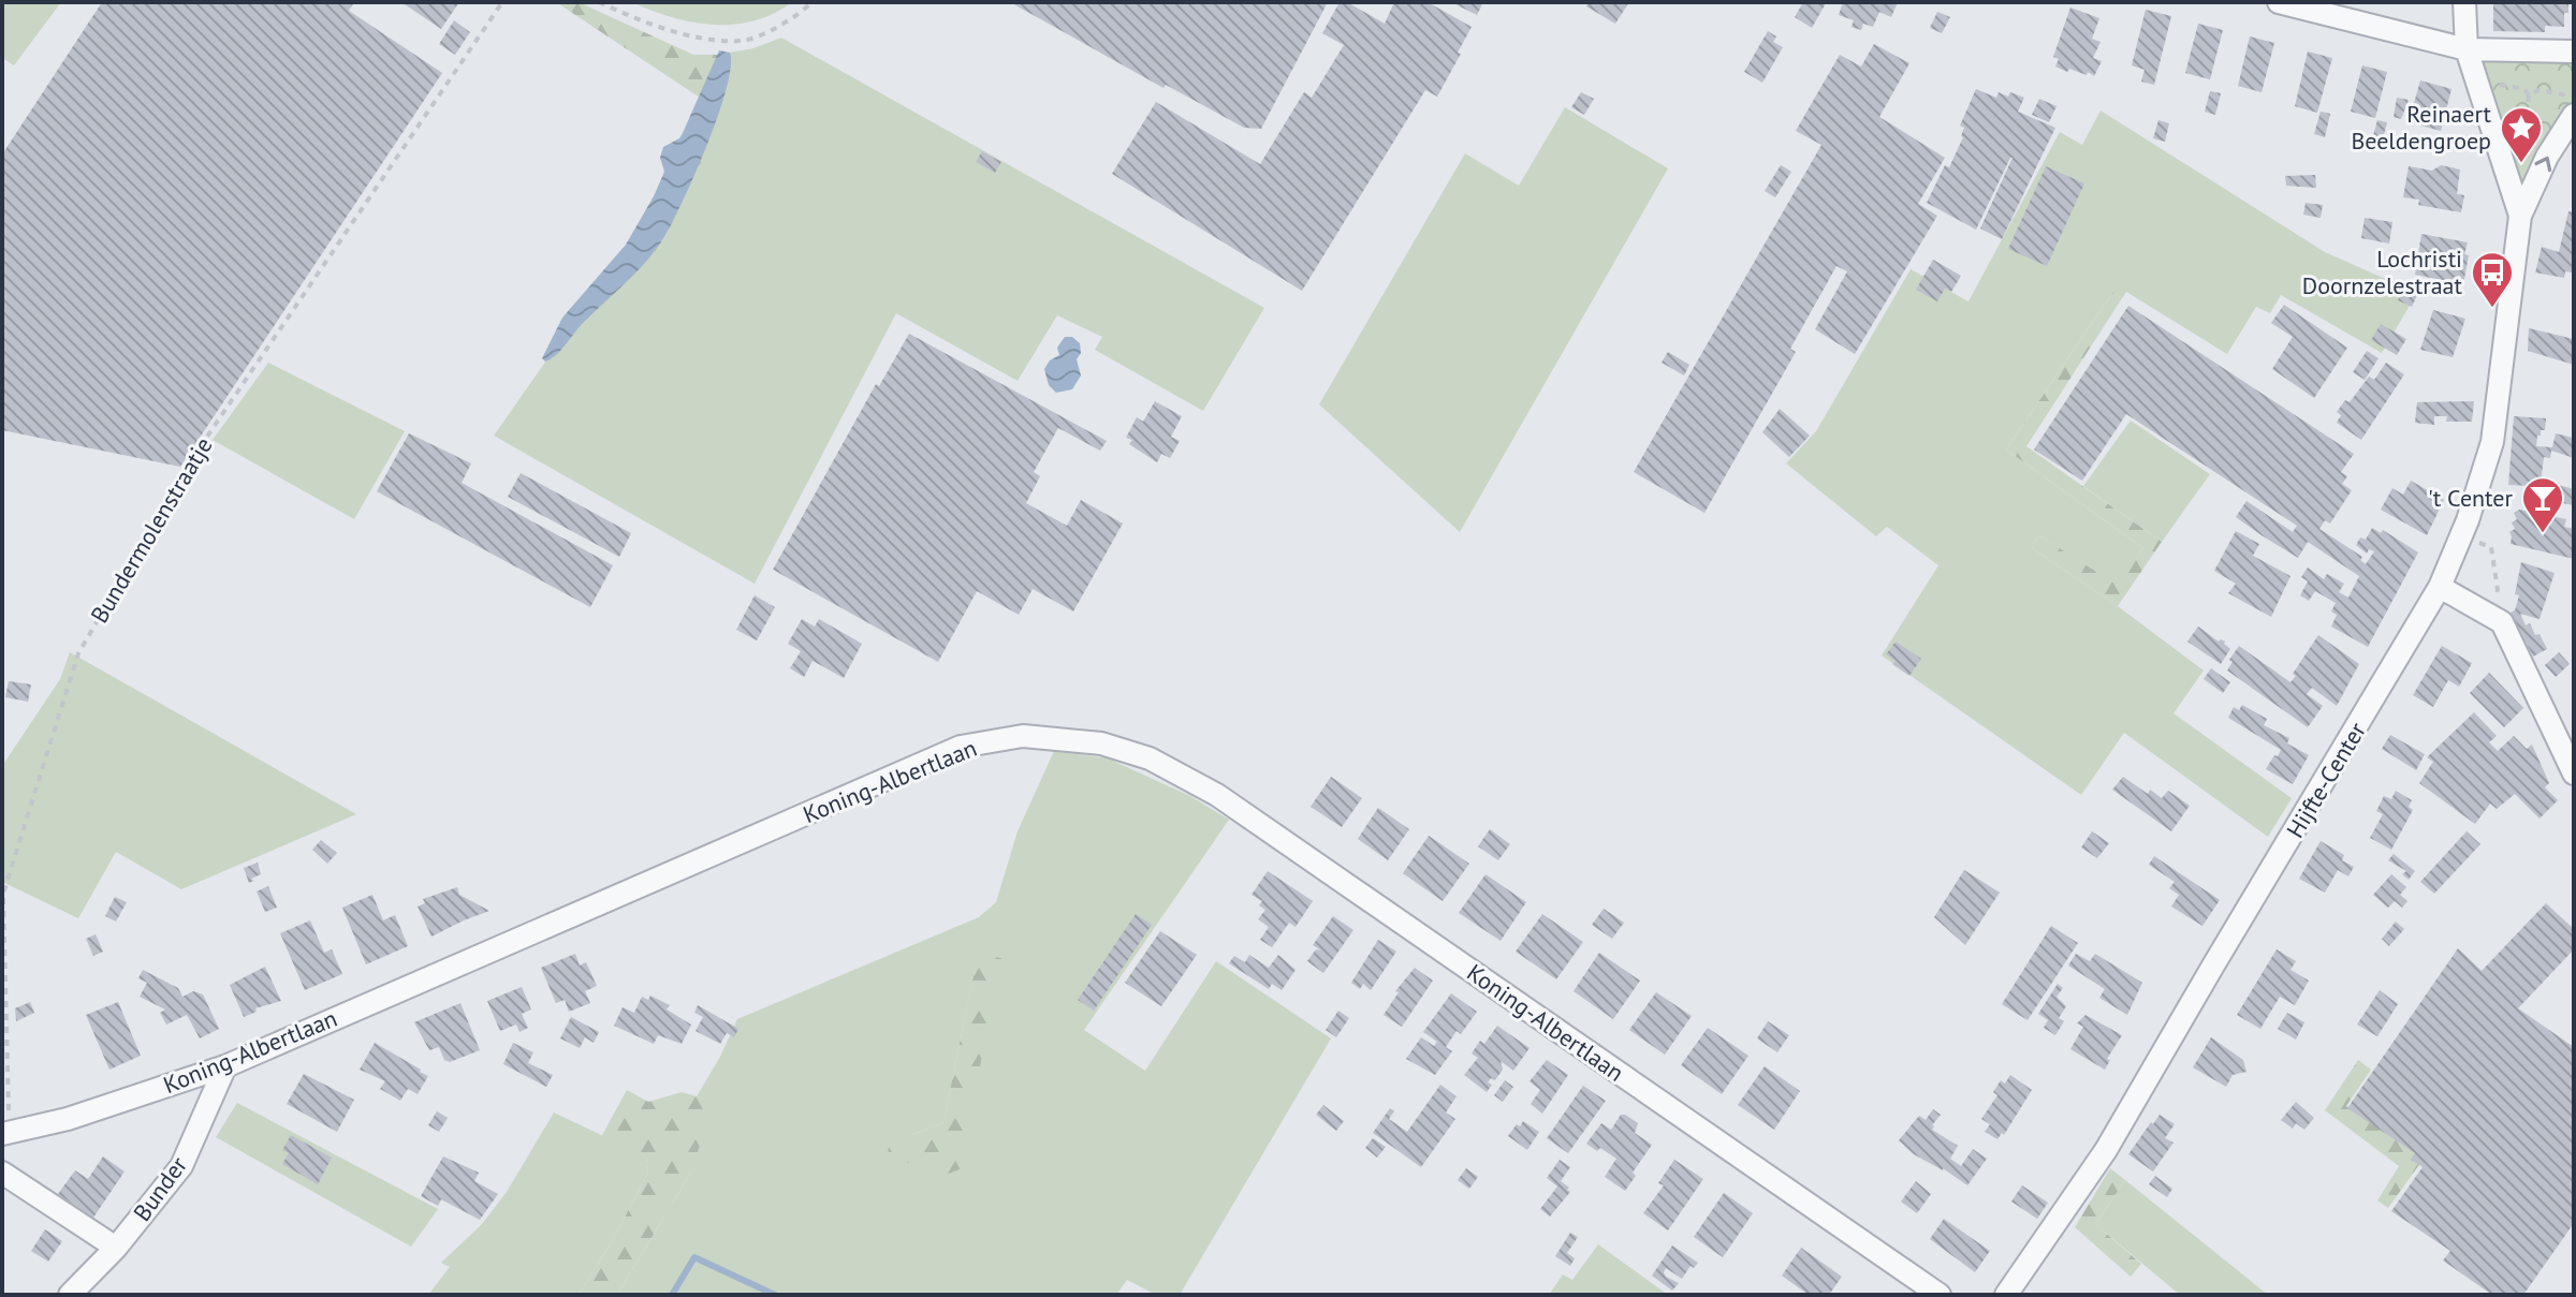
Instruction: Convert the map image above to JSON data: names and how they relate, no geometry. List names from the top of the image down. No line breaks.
{"streets":{"street":["Hijfte-Center","Koning-Albertlaan","Bunder"],"path":["Bundermolenstraatje"]},"crossings":[["Bundermolenstraatje","Koning-Albertlaan"],["Koning-Albertlaan","Bunder"]],"places":{"place":["Reinaert Beeldengroep"],"bus stop":["Lochristi Doornzelestraat"],"bar":["'t Center"]}}
